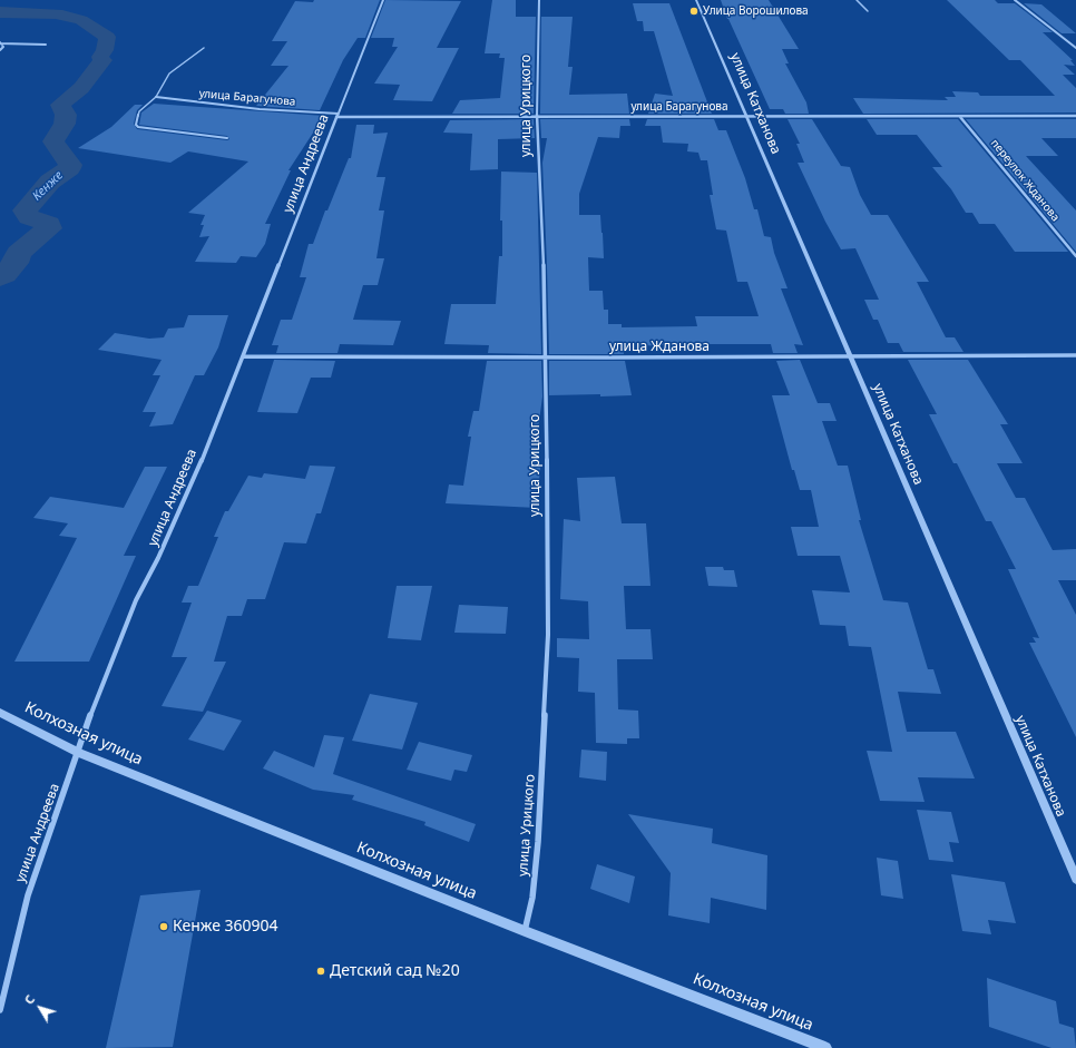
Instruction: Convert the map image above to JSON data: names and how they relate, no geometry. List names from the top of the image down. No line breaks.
{"streets":{"street":["улица Барагунова","улица Катханова","улица Урицкого","улица Андреева","переулок Жданова","улица Жданова","Колхозная улица"]},"crossings":[["улица Барагунова","улица Катханова"],["улица Барагунова","улица Урицкого"],["улица Барагунова","улица Андреева"],["улица Барагунова","переулок Жданова"],["улица Катханова","улица Жданова"],["улица Урицкого","улица Жданова"],["улица Урицкого","Колхозная улица"],["улица Андреева","улица Жданова"],["улица Андреева","Колхозная улица"]],"water":["Кенже"],"places":["Улица Ворошилова","Кенже 360904","Детский сад №20"],"north":"top left"}
